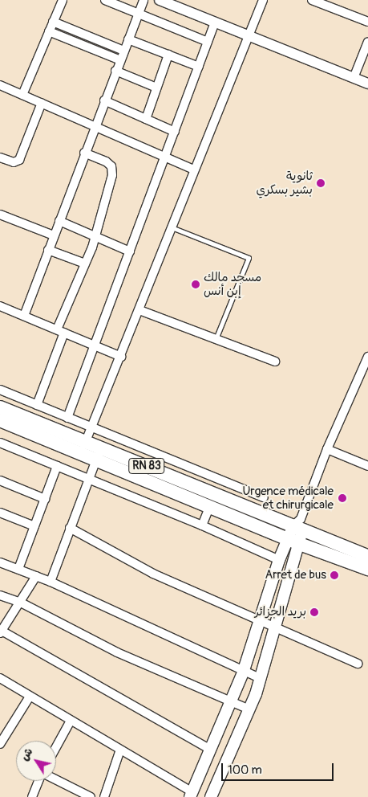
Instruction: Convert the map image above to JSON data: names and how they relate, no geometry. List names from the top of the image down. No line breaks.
{"streets":{"main road":["RN 83"]},"places":["ثانوية بشير بسكري","مسجد مالك إبن أنس","Urgence médicale et chirurgicale","Arret de bus","بريد الجزائر"],"scale_bar":"100 m","north":"top left"}
